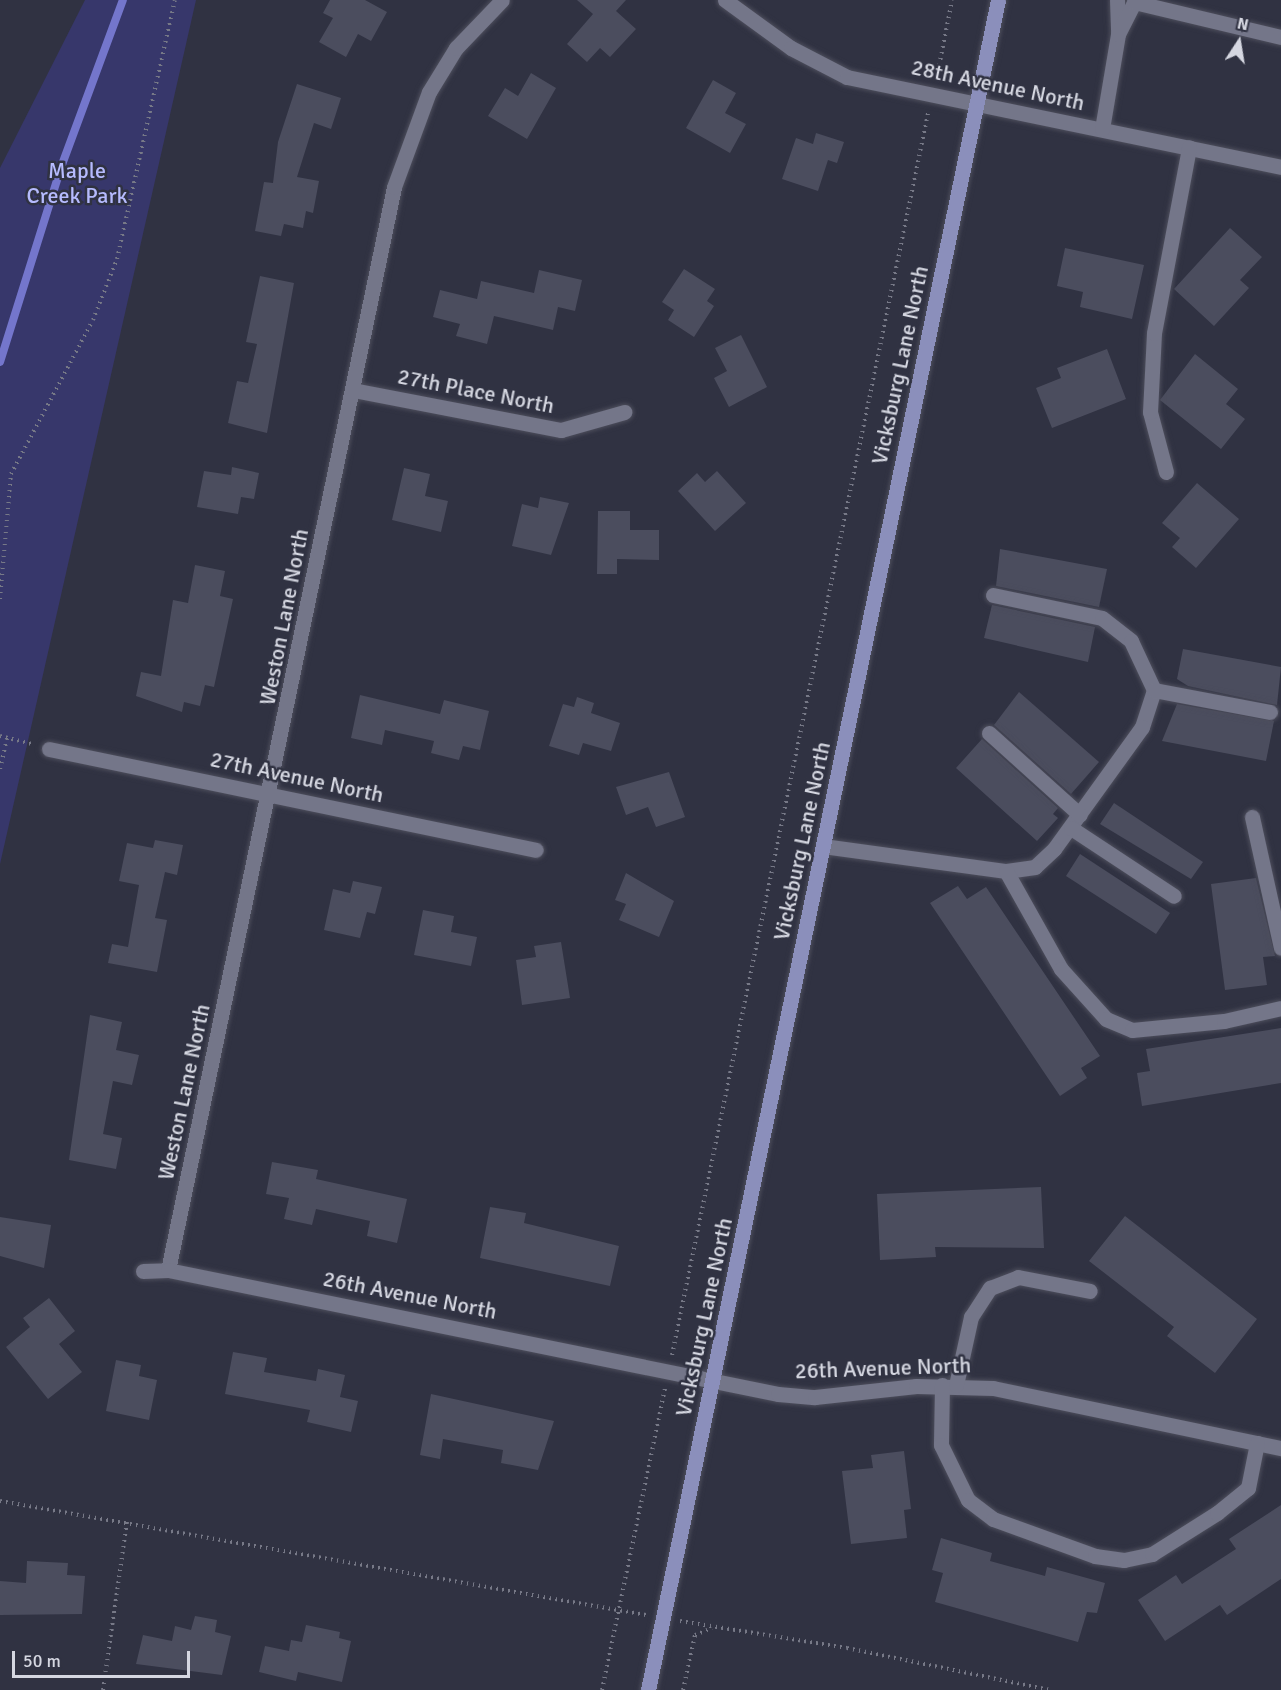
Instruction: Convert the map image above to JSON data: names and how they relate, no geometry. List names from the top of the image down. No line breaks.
{"streets":{"main road":["Vicksburg Lane North"],"street":["28th Avenue North","27th Place North","Weston Lane North","27th Avenue North","26th Avenue North"]},"crossings":[["28th Avenue North","Vicksburg Lane North"],["Vicksburg Lane North","26th Avenue North"],["27th Place North","Weston Lane North"],["Weston Lane North","27th Avenue North"],["Weston Lane North","26th Avenue North"]],"parks":["Maple Creek Park"],"scale_bar":"50 m","north":"top"}
